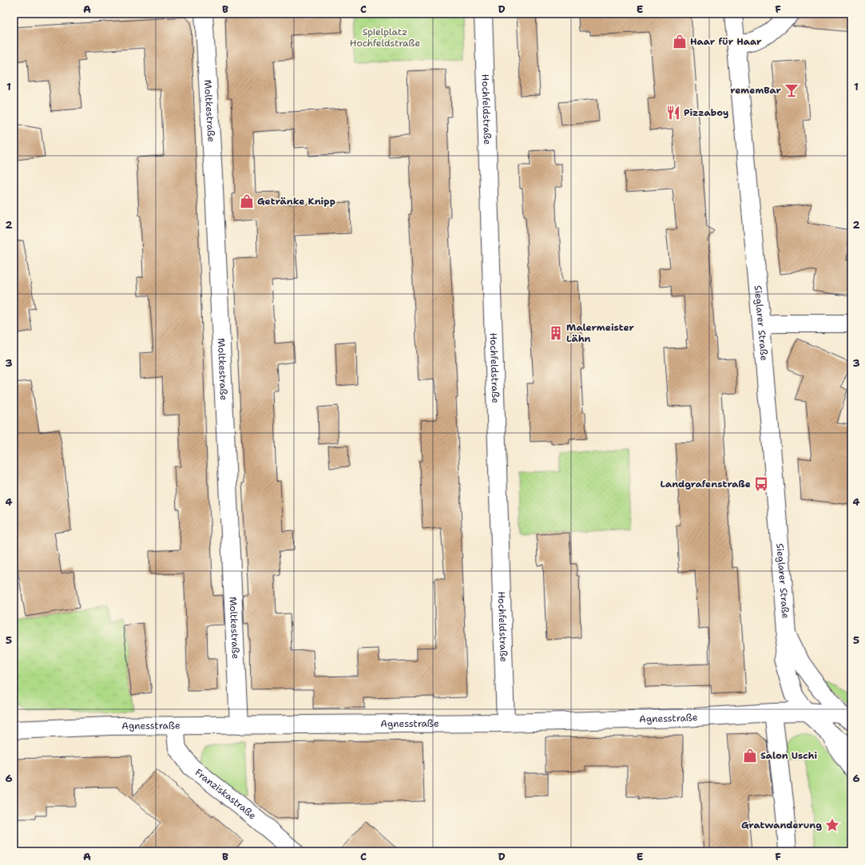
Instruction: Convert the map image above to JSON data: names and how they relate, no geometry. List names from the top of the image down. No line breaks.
{"streets":{"street":["Hochfeldstraße","Moltkestraße","Sieglarer Straße","Agnesstraße","Franziskastraße"]},"crossings":[["Hochfeldstraße","Agnesstraße"],["Moltkestraße","Agnesstraße"],["Sieglarer Straße","Agnesstraße"],["Agnesstraße","Franziskastraße"]],"parks":["Spielplatz Hochfeldstraße"],"places":{"shop":["Haar für Haar","Getränke Knipp","Salon Uschi"],"bar":["rememBar"],"restaurant":["Pizzaboy"],"building":["Malermeister Lähn"],"bus stop":["Landgrafenstraße"],"place":["Gratwanderung"]},"grid":{"columns":["A","B","C","D","E","F"],"rows":["1","2","3","4","5","6"]}}
